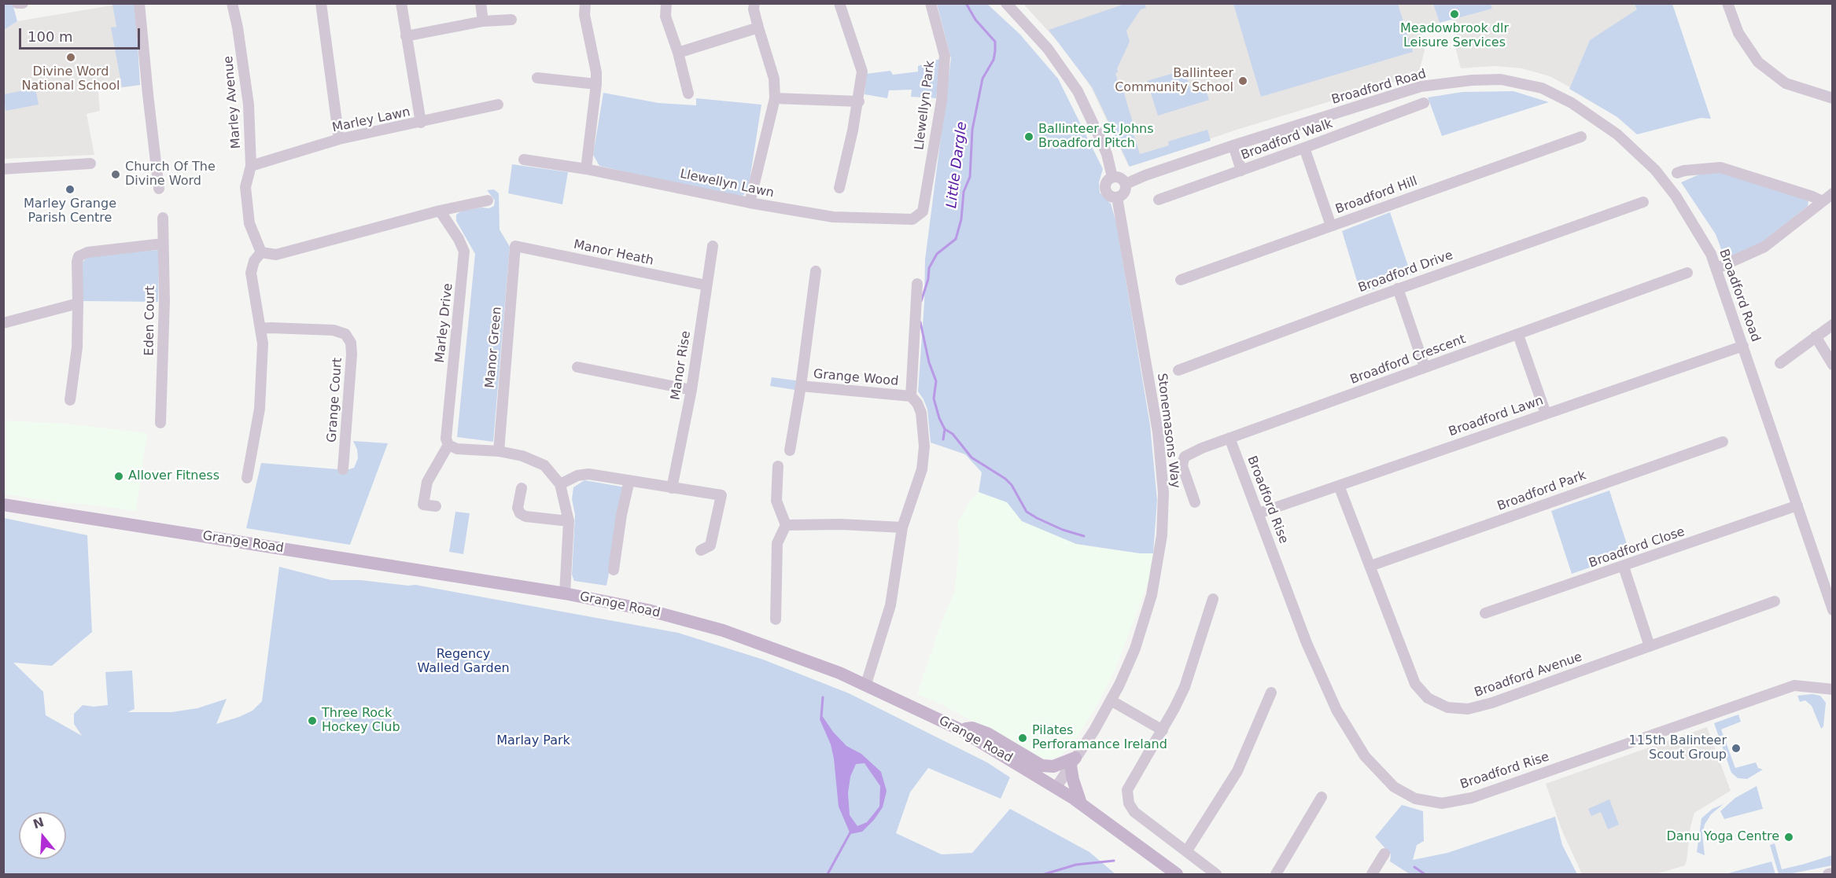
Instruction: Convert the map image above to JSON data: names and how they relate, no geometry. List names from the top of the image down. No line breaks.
{"streets":{"main road":["Grange Road"],"street":["Broadford Road","Marley Avenue","Llewellyn Park","Marley Lawn","Broadford Walk","Llewellyn Lawn","Broadford Hill","Manor Heath","Broadford Drive","Eden Court","Marley Drive","Manor Green","Broadford Crescent","Manor Rise","Grange Wood","Grange Court","Broadford Lawn","Stonemasons Way","Broadford Park","Broadford Rise","Broadford Close","Broadford Avenue"]},"crossings":[["Broadford Road","Broadford Lawn"],["Broadford Road","Stonemasons Way"],["Broadford Road","Broadford Close"],["Marley Avenue","Marley Lawn"],["Llewellyn Park","Llewellyn Lawn"],["Manor Heath","Manor Green"],["Manor Heath","Manor Rise"],["Broadford Crescent","Broadford Rise"],["Grange Wood","Grange Road"],["Broadford Lawn","Broadford Rise"],["Broadford Lawn","Broadford Avenue"],["Stonemasons Way","Grange Road"],["Broadford Park","Broadford Avenue"]],"water":["Little Dargle"],"parks":["Regency Walled Garden","Marlay Park"],"places":["Meadowbrook dlr Leisure Services","Divine Word National School","Ballinteer Community School","Ballinteer St Johns Broadford Pitch","Church Of The Divine Word","Marley Grange Parish Centre","Allover Fitness","Three Rock Hockey Club","Pilates Perforamance Ireland","115th Balinteer Scout Group","Danu Yoga Centre"],"scale_bar":"100 m","north":"top"}
